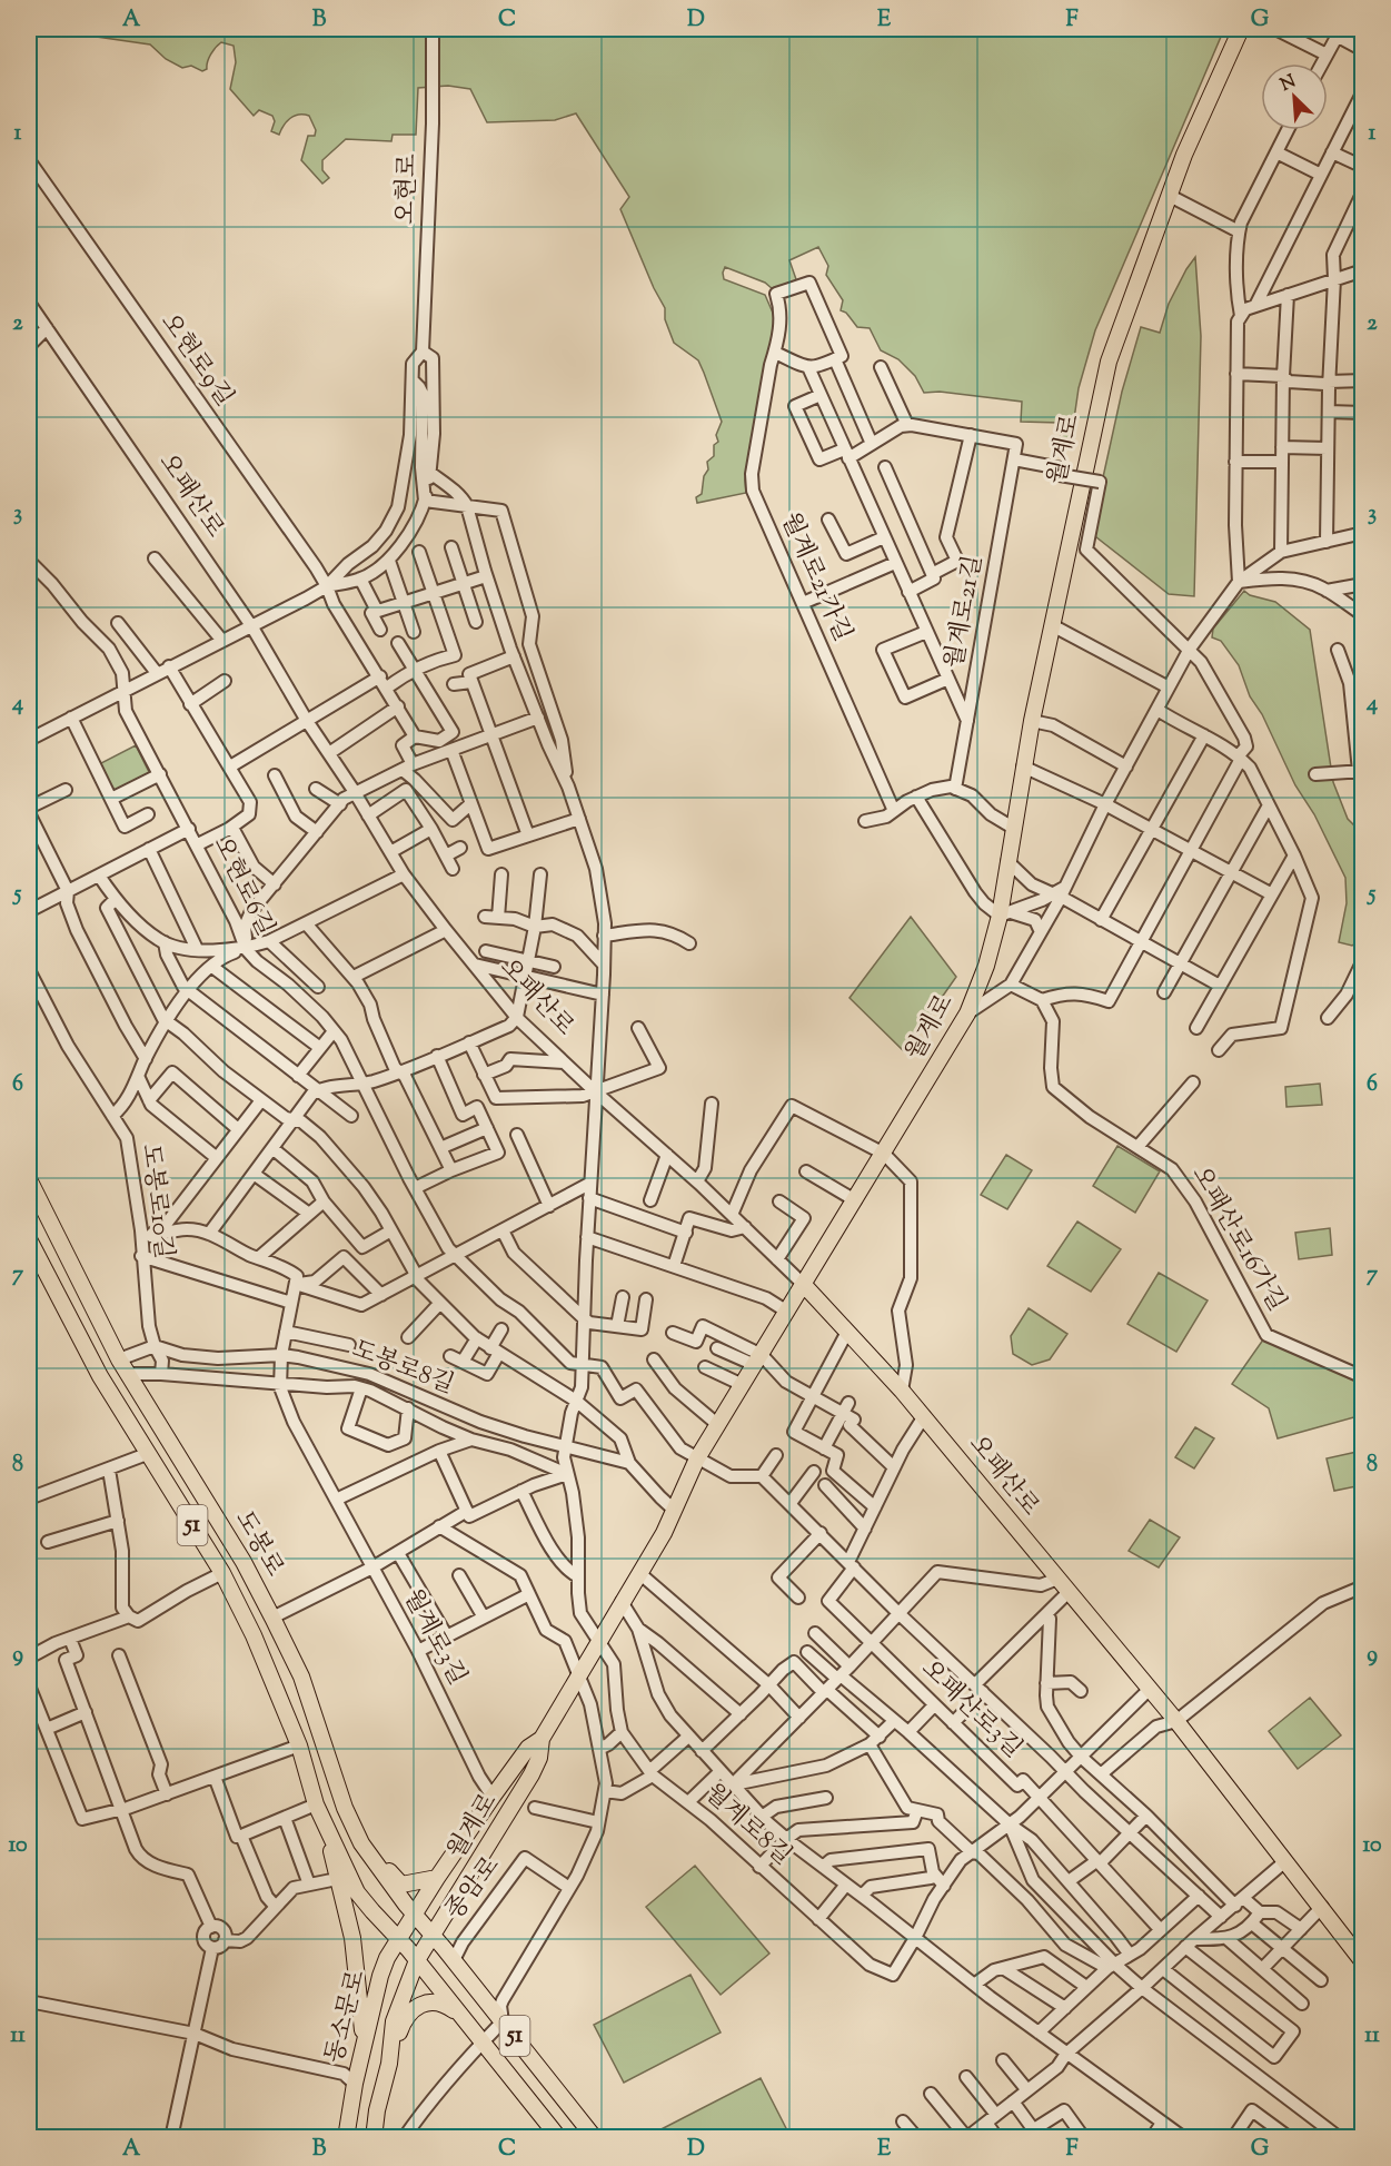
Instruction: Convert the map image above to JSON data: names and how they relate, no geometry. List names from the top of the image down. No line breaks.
{"streets":{"main road":["월계로","오패산로","51","도봉로","종암로","동소문로"],"street":["오현로","오현로9길","월계로21가길","월계로21길","오현로6길","도봉로10길","오패산로16가길","도봉로8길","월계로3길","오패산로3길","월계로8길"]},"crossings":[["오현로","오현로9길"],["오현로","오패산로"],["오현로","오현로6길"],["월계로","오패산로"],["월계로","월계로21길"],["월계로","도봉로"],["월계로","월계로3길"],["월계로","월계로8길"],["월계로","종암로"],["월계로","동소문로"],["오패산로","월계로8길"],["오현로6길","월계로8길"],["도봉로10길","도봉로8길"],["도봉로8길","월계로3길"],["도봉로8길","월계로8길"],["51","도봉로"],["51","동소문로"],["도봉로","종암로"],["도봉로","동소문로"],["종암로","동소문로"]],"north":"top left","grid":{"columns":["A","B","C","D","E","F","G"],"rows":["1","2","3","4","5","6","7","8","9","10","11"]}}
